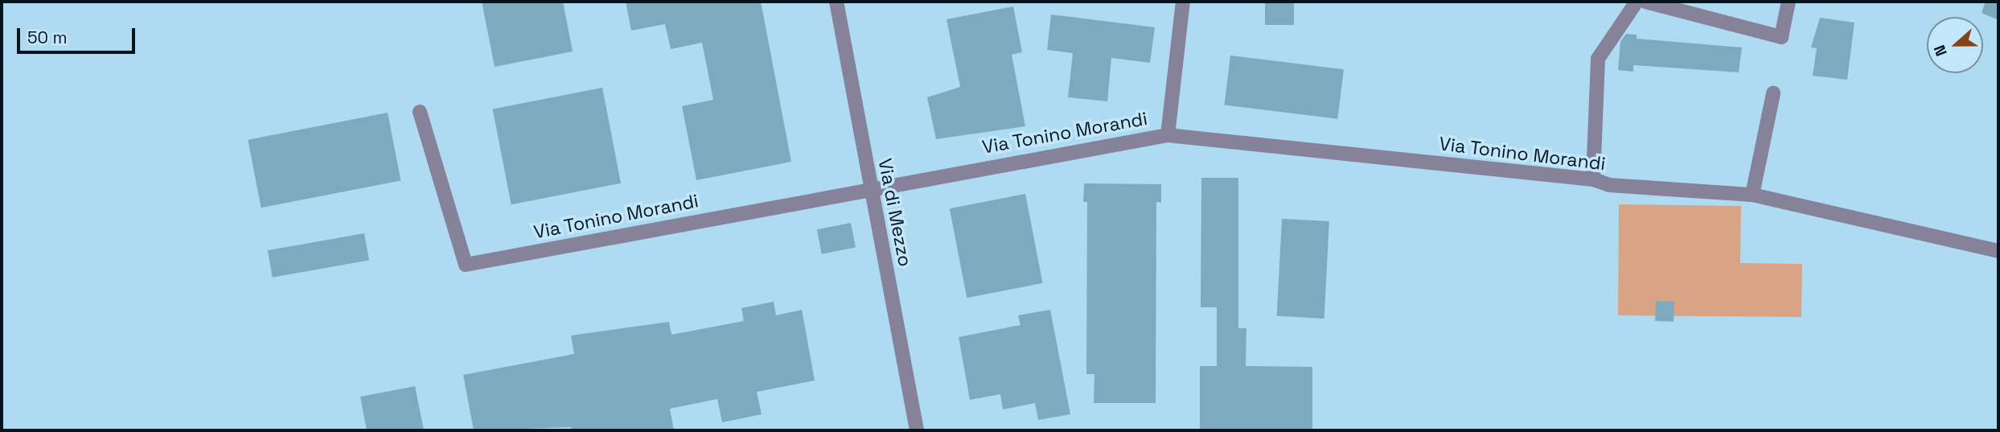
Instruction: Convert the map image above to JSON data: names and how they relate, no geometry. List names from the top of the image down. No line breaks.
{"streets":{"street":["Via Tonino Morandi","Via di Mezzo"]},"crossings":[["Via Tonino Morandi","Via di Mezzo"]],"scale_bar":"50 m","north":"left"}
